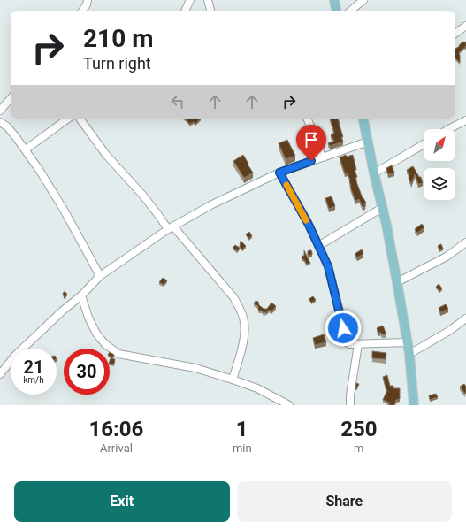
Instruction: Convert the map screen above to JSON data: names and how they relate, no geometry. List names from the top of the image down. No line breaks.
{"north":"top right","page":{"turn":["210 m","Turn right"],"speed":"21 km/h","limit":"30","eta":["16:06","Arrival","1","min","250","m"],"buttons":["Exit","Share"]}}
